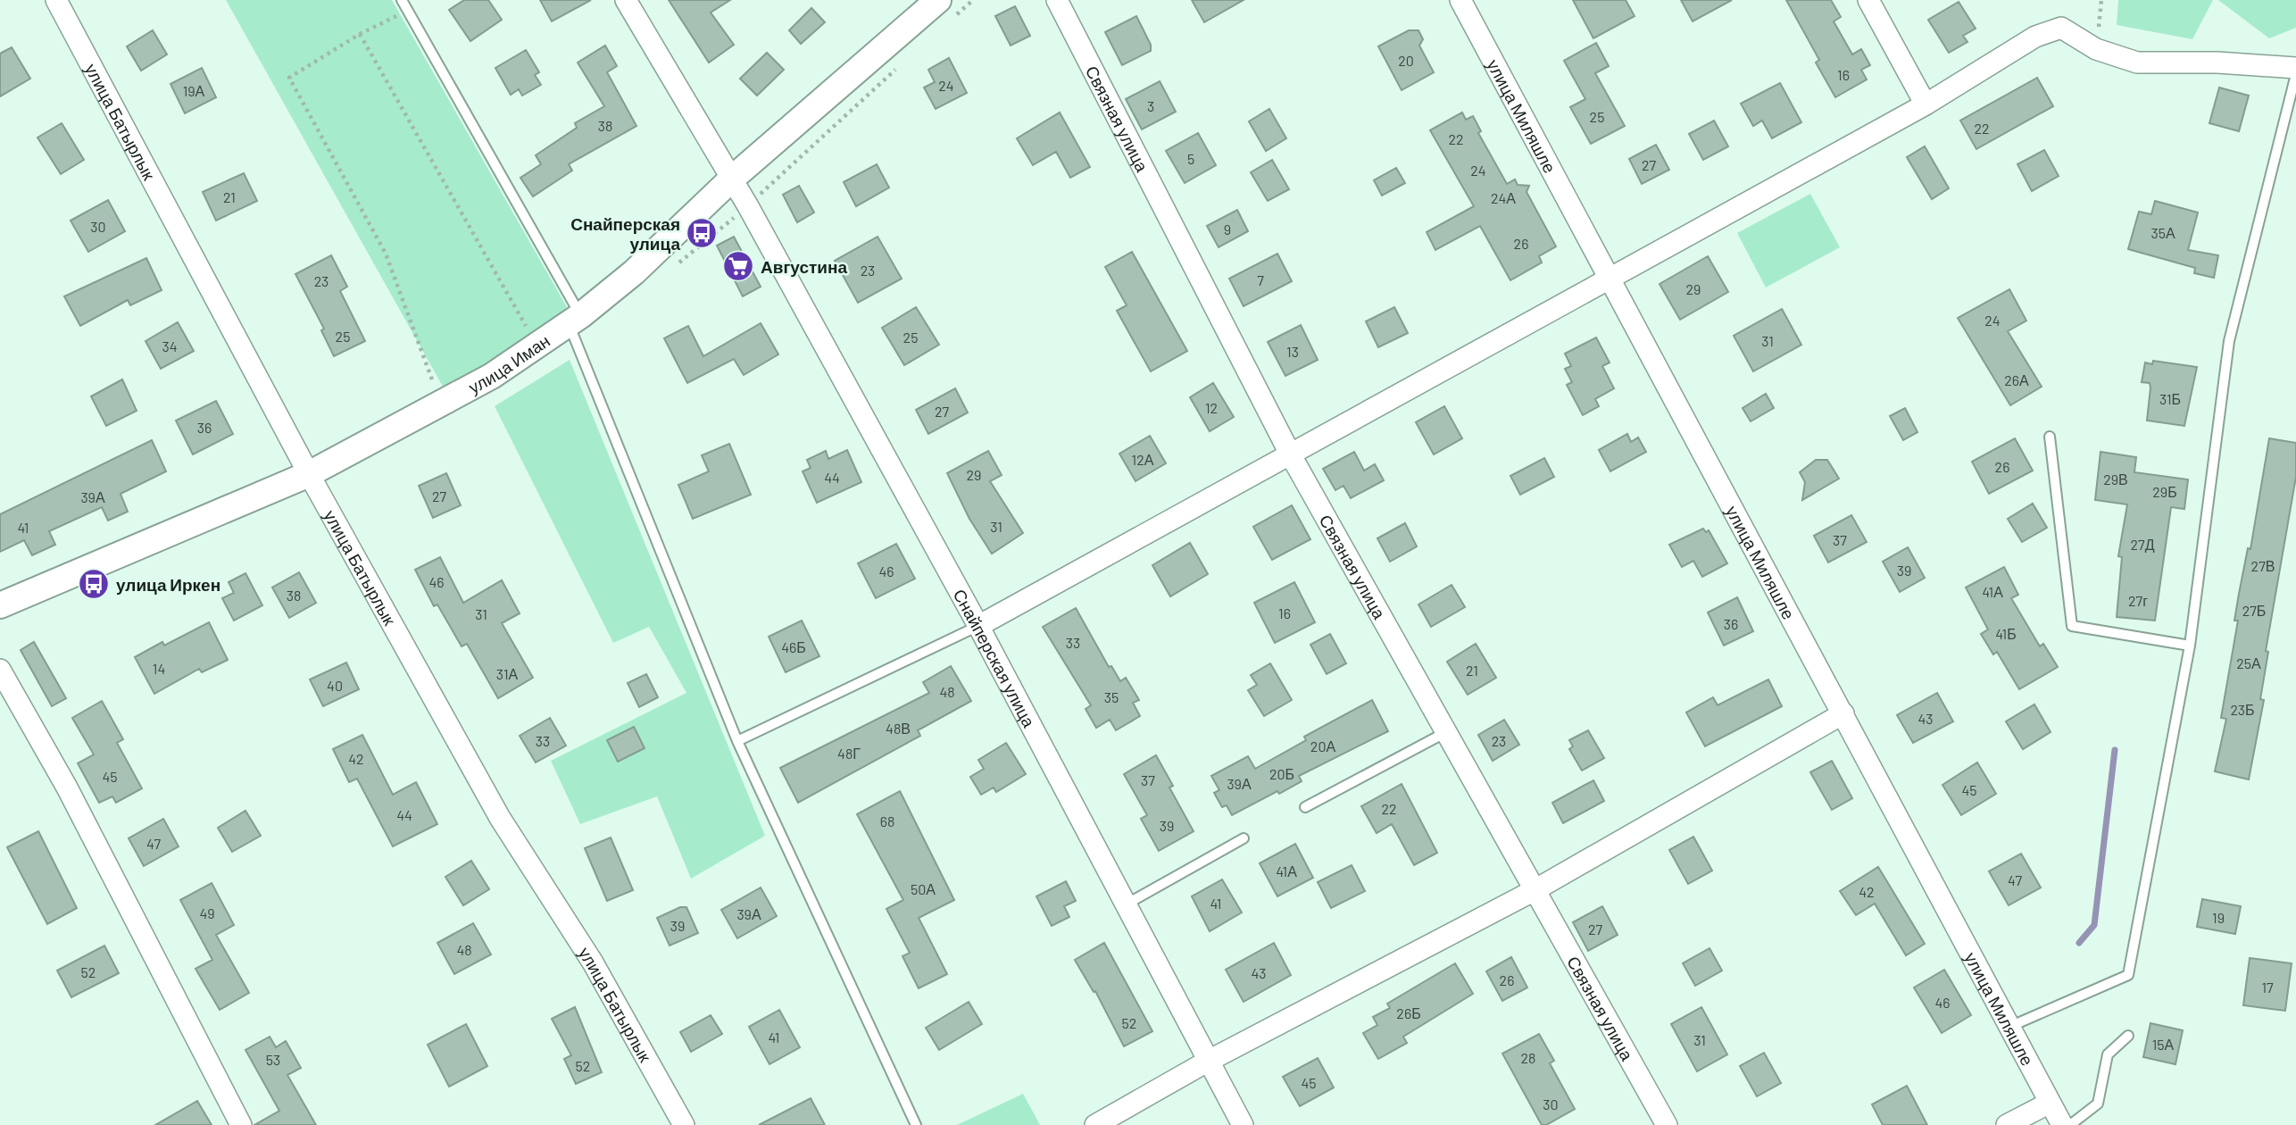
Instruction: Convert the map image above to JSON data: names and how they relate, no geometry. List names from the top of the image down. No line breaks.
{"streets":{"street":["улица Миляшле","Связная улица","улица Батырлык","улица Иман","Снайперская улица"]},"crossings":[["улица Батырлык","улица Иман"],["улица Иман","Снайперская улица"]],"places":{"bus stop":["Снайперская улица","улица Иркен"],"supermarket":["Августина"]},"house_numbers":["20","16","24","19А","3","25","38","22","22","5","27","24","21","24А","30","9","35А","26","23","7","23","29","24","25","25","31","34","13","26А","31Б","12","27","36","12А","26","29","44","29В","29Б","27","39А","31","41","37","27Д","27В","39","46","46","41А","38","27г","27Б","16","31","36","41Б","33","46Б","25А","14","21","31А","40","48","35","23Б","43","48В","33","23","20А","48Г","42","20Б","45","37","39А","45","22","44","68","39","47","41А","47","50А","42","41","49","39А","19","39","27","48","52","43","26","17","46","26Б","52","41","31","15А","28","53","52","45","30"]}
